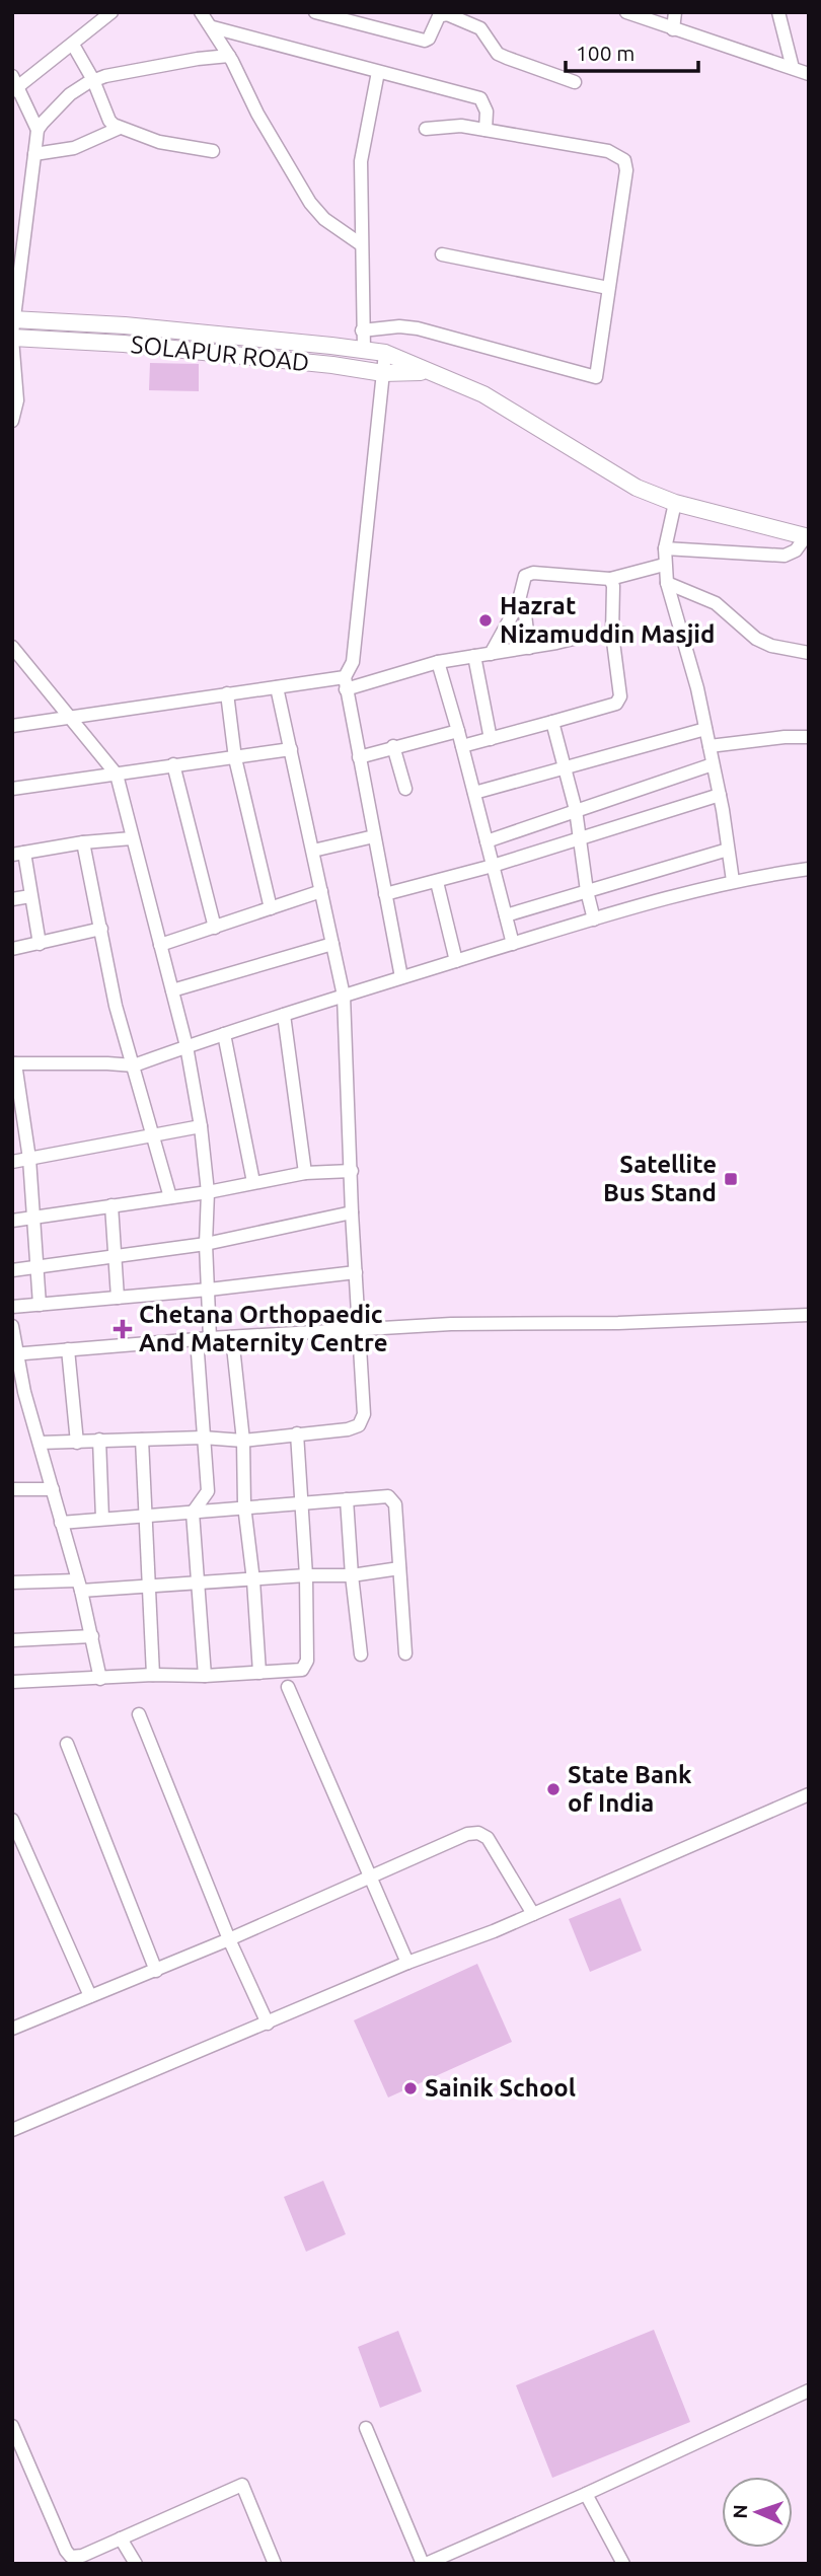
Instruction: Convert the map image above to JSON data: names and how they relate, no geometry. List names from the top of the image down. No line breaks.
{"streets":{"main road":["SOLAPUR ROAD"]},"places":{"other":["Hazrat Nizamuddin Masjid","State Bank of India","Sainik School"],"transit":["Satellite Bus Stand"],"health":["Chetana Orthopaedic And Maternity Centre"]},"scale_bar":"100 m","north":"left"}
